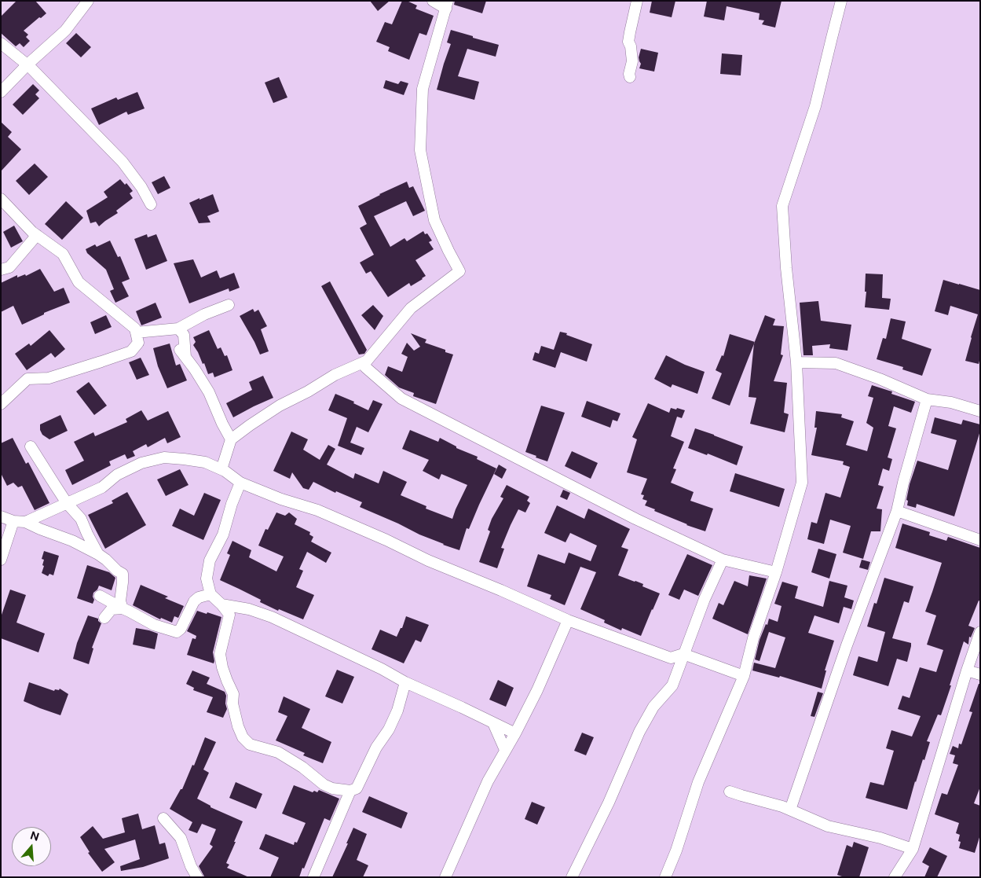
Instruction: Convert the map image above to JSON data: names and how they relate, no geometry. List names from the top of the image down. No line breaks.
{"north":"top"}
